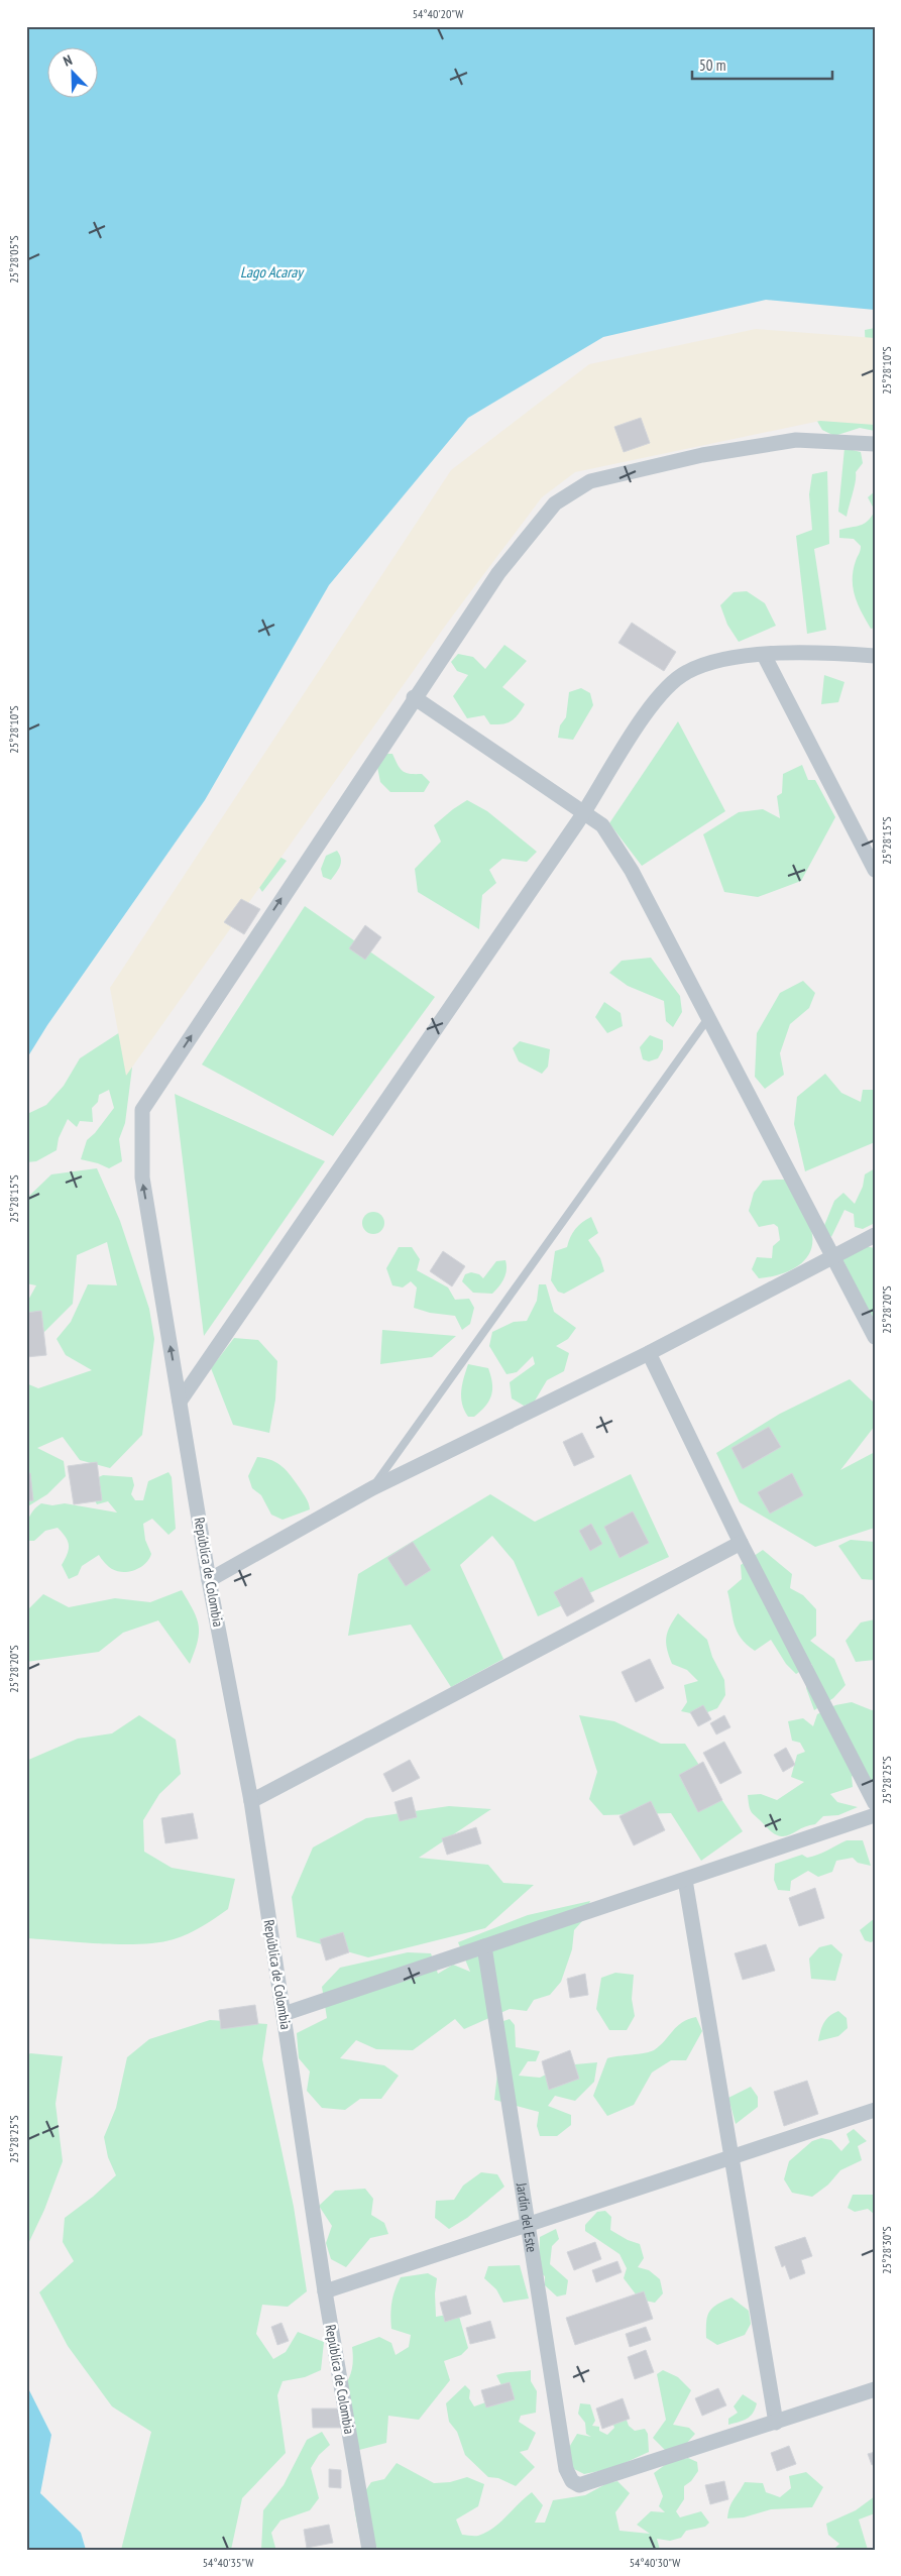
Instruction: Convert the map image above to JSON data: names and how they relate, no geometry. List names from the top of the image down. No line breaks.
{"streets":{"street":["República de Colombia","Jardín del Este"]},"water":["Lago Acaray"],"scale_bar":"50 m","north":"top left","coordinates":["54°40'20\"W","25°28'05\"S","25°28'10\"S","25°28'15\"S","25°28'20\"S","25°28'25\"S","25°28'30\"S","54°40'35\"W","54°40'30\"W"]}
